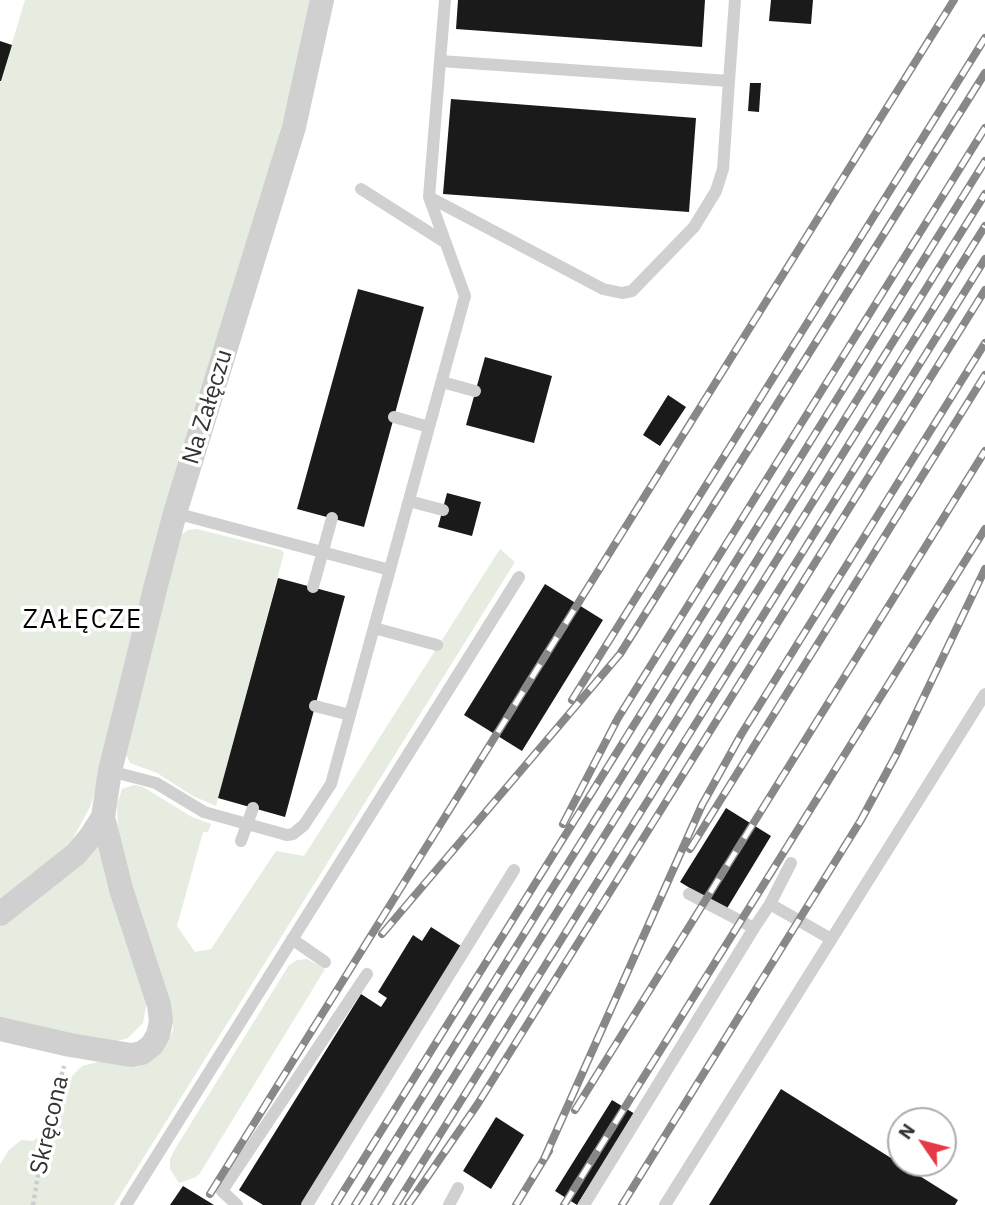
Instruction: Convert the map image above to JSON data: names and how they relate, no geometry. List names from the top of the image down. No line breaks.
{"streets":{"street":["Na Załęczu"],"path":["Skręcona"]},"crossings":[["Na Załęczu","Skręcona"]],"districts":["ZAŁĘCZE"],"north":"top left"}
